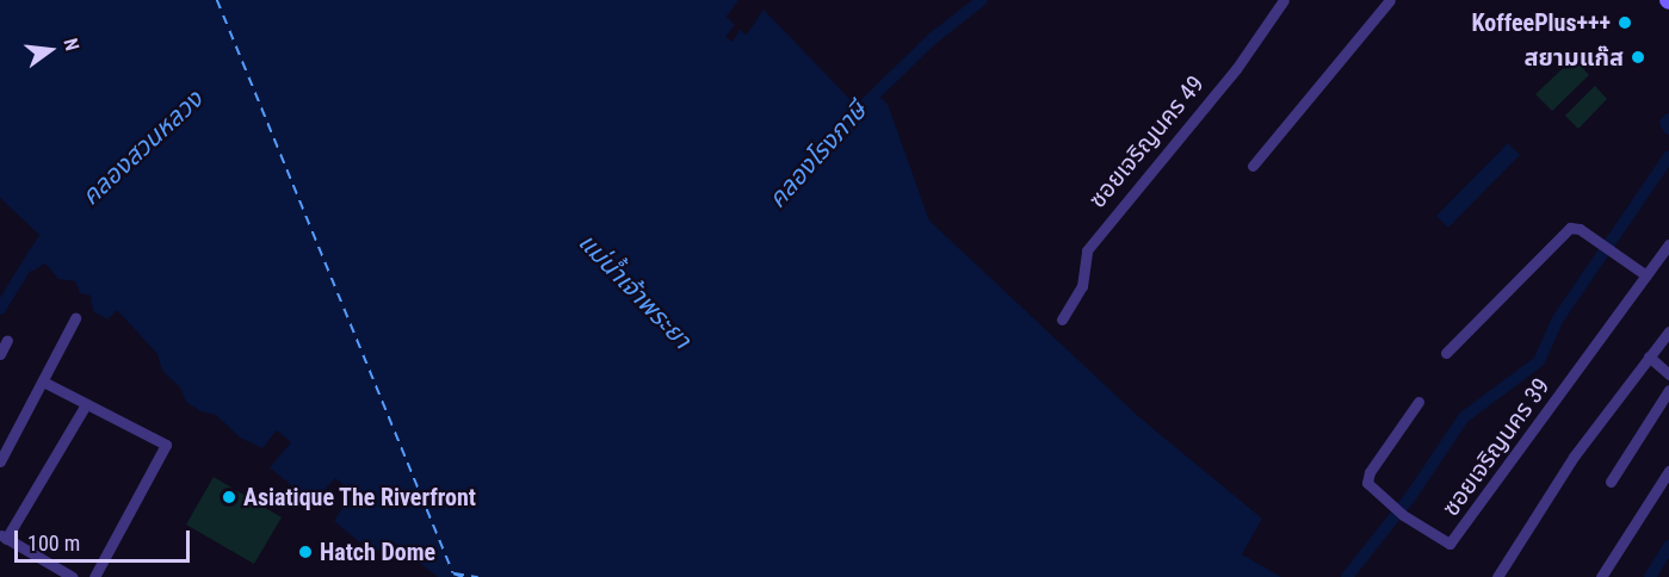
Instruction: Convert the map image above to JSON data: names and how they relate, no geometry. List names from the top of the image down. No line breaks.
{"streets":{"street":["ซอยเจริญนคร 49","ซอยเจริญนคร 39"]},"water":["คลองสวนหลวง","คลองโรงภาษี","แม่น้ำเจ้าพระยา"],"places":["KoffeePlus+++","สยามแก๊ส","Asiatique The Riverfront","Hatch Dome"],"scale_bar":"100 m","north":"right"}
